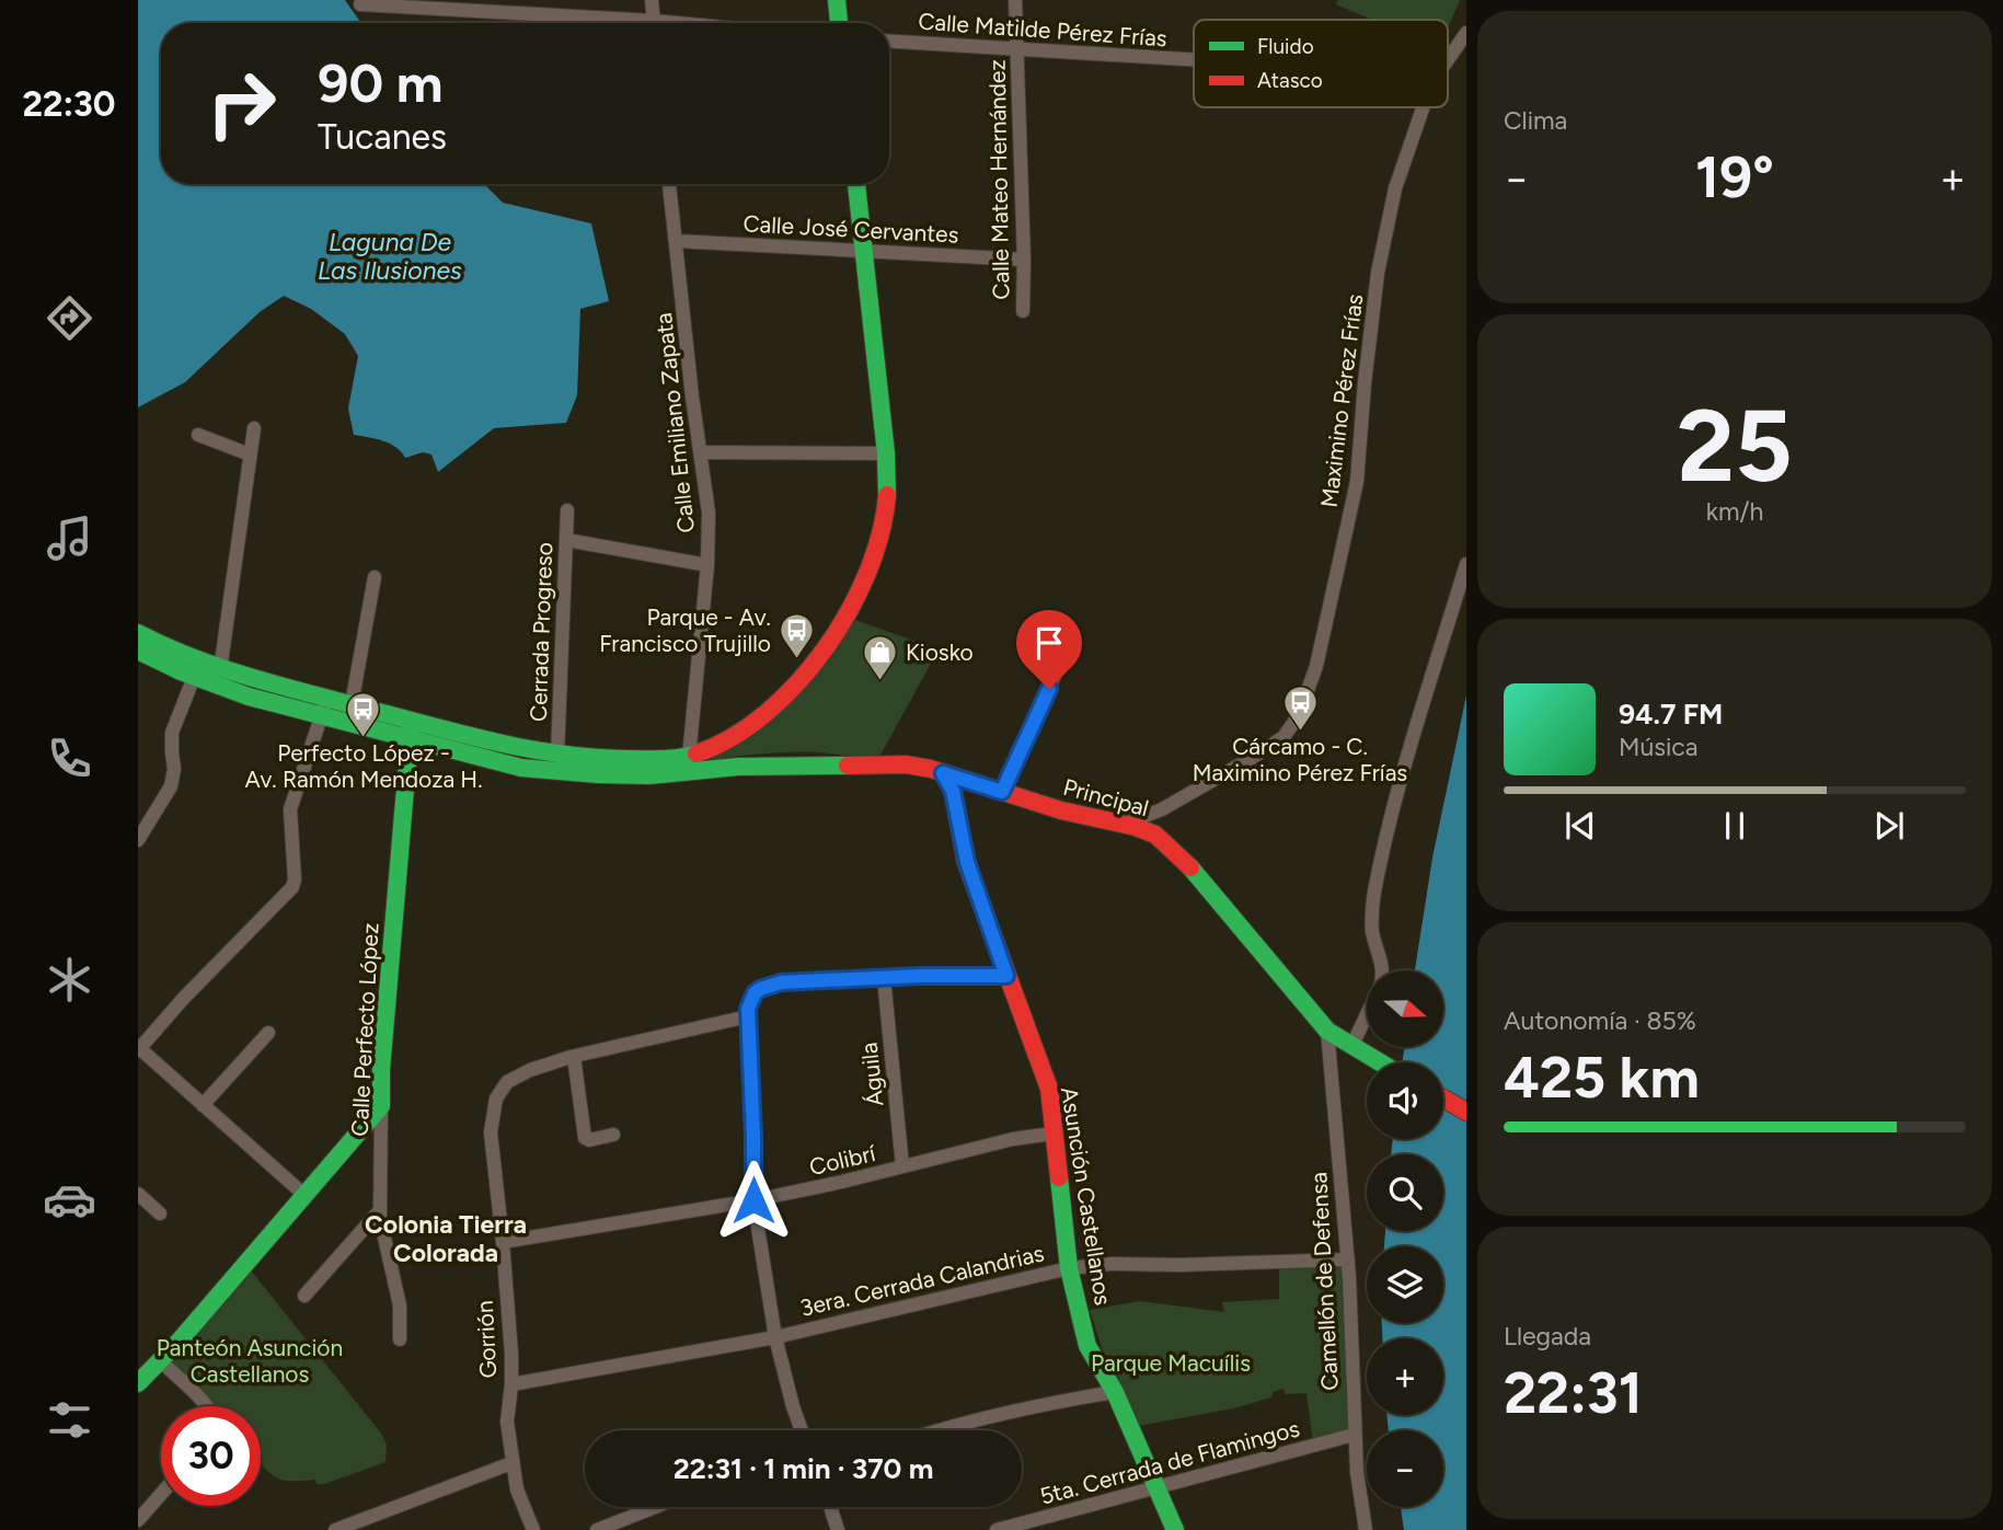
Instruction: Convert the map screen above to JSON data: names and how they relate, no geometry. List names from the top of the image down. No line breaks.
{"streets":{"main road":["Principal","Calle Perfecto López","Asunción Castellanos"],"street":["Calle Matilde Pérez Frías","Calle Mateo Hernández","Calle José Cervantes","Maximino Pérez Frías","Calle Emiliano Zapata","Cerrada Progreso","Águila","Colibrí","3era. Cerrada Calandrias","Camellón de Defensa","Gorrión","5ta. Cerrada de Flamingos"]},"crossings":[["Calle Matilde Pérez Frías","Calle Mateo Hernández"],["Calle Mateo Hernández","Calle José Cervantes"],["Calle José Cervantes","Calle Emiliano Zapata"],["Maximino Pérez Frías","Principal"],["Principal","Calle Perfecto López"],["Principal","Asunción Castellanos"],["Principal","Camellón de Defensa"],["Águila","Colibrí"],["Colibrí","Asunción Castellanos"],["Colibrí","Gorrión"],["Asunción Castellanos","3era. Cerrada Calandrias"],["Asunción Castellanos","5ta. Cerrada de Flamingos"],["3era. Cerrada Calandrias","Camellón de Defensa"],["3era. Cerrada Calandrias","Gorrión"],["Camellón de Defensa","5ta. Cerrada de Flamingos"]],"districts":["Colonia Tierra Colorada"],"water":["Laguna De Las Ilusiones"],"parks":["Panteón Asunción Castellanos","Parque Macuílis"],"places":{"bus stop":["Parque - Av. Francisco Trujillo","Cárcamo - C. Maximino Pérez Frías","Perfecto López - Av. Ramón Mendoza H."],"shop":["Kiosko"]},"legend":["Fluido","Atasco"],"north":"right","page":{"tabs":"22:30","tile":["Clima",["25","km/h"],["Autonomía · 85%","425 km"],["Llegada","22:31"]],"turn":["90 m","Tucanes"],"heat":["−","19°","+"],"song":["94.7 FM","Música"],"map_buttons":["+","−"],"limit":"30","trip":"22:31 · 1 min · 370 m"}}
